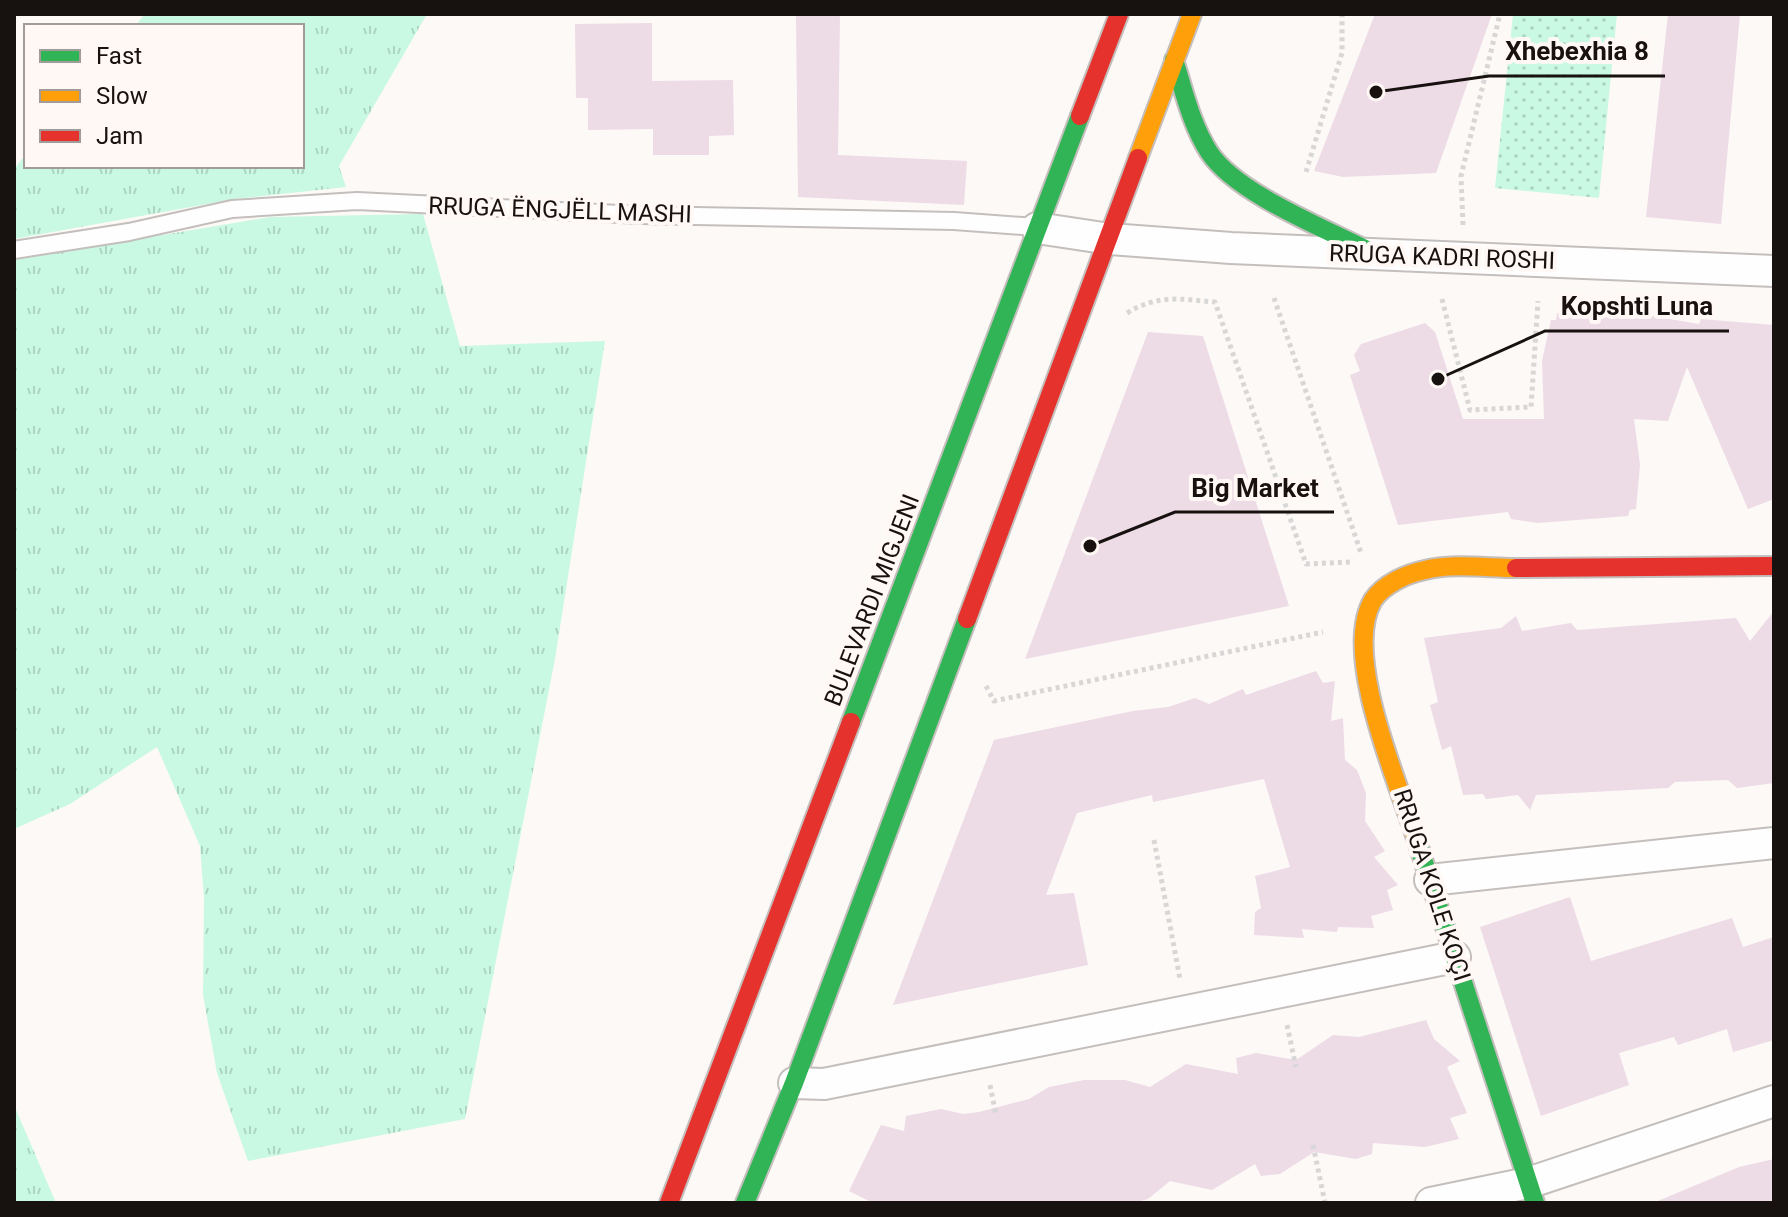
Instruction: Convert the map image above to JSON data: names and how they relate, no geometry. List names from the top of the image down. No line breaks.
{"streets":{"main road":["BULEVARDI MIGJENI","RRUGA KOLE KOÇI"],"street":["RRUGA ËNGJËLL MASHI","RRUGA KADRI ROSHI"]},"crossings":[["RRUGA ËNGJËLL MASHI","RRUGA KADRI ROSHI"],["RRUGA ËNGJËLL MASHI","BULEVARDI MIGJENI"]],"places":["Xhebexhia 8","Kopshti Luna","Big Market"],"legend":["Fast","Slow","Jam"]}
